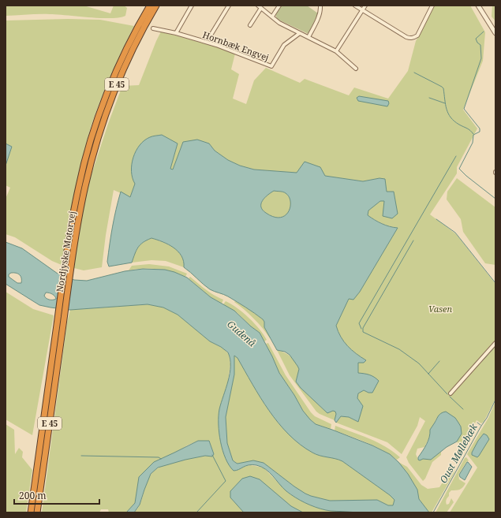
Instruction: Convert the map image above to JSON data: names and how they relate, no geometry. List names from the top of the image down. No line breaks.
{"streets":{"highway":["E 45","Nordjyske Motorvej"],"street":["Hornbæk Engvej"]},"water":["Gudenå","Oust Møllebæk"],"parks":["Vasen"],"scale_bar":"200 m"}
